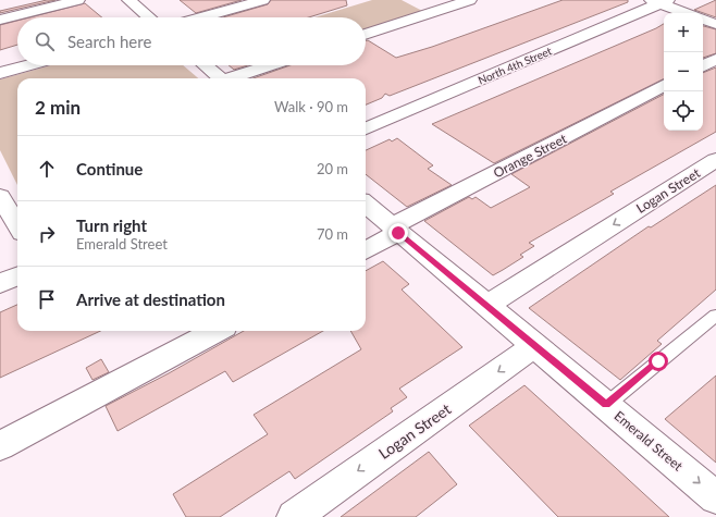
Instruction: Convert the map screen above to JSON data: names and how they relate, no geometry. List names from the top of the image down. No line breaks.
{"streets":{"street":["North 4th Street","Orange Street","Logan Street","Emerald Street"]},"crossings":[["Orange Street","Emerald Street"],["Logan Street","Emerald Street"]],"one_way":["Logan Street"],"page":{"map_buttons":["+","−"],"search":"Search here","heading":["2 min","Walk · 90 m"],"list":[["Continue","20 m"],["Turn right","Emerald Street","70 m"],"Arrive at destination"]}}
